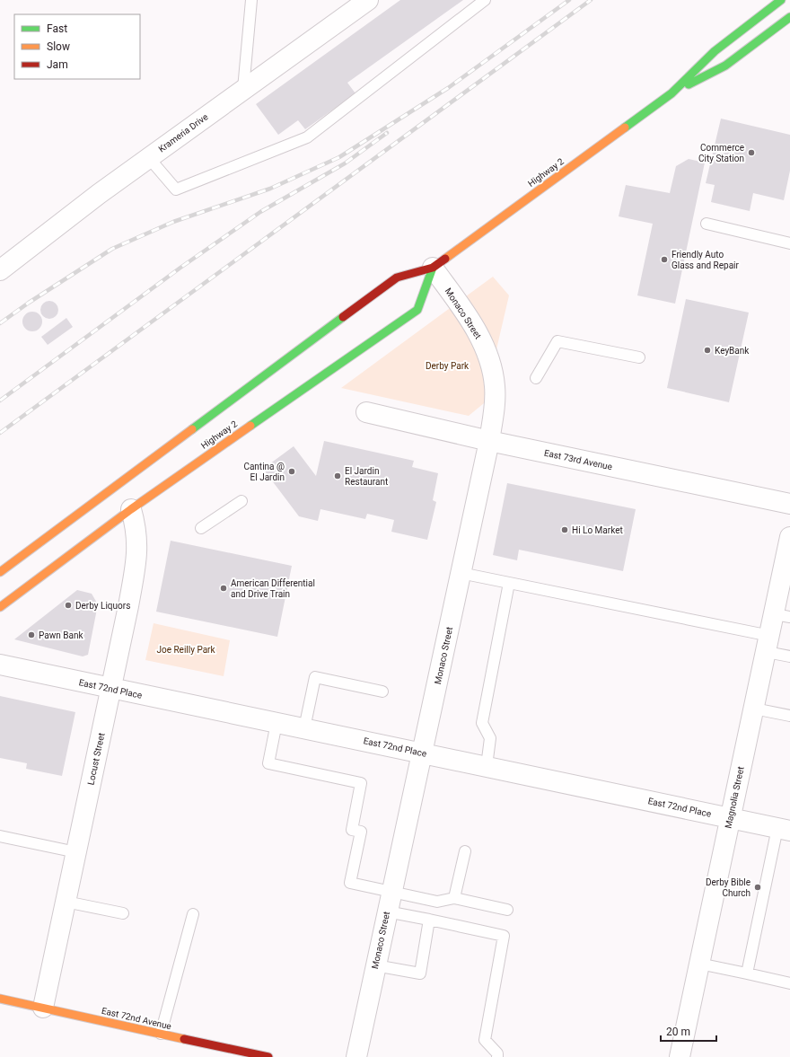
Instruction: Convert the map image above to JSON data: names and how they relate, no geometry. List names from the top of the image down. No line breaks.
{"streets":{"main road":["Highway 2","East 72nd Avenue"],"street":["Krameria Drive","Monaco Street","East 73rd Avenue","East 72nd Place","Locust Street","Magnolia Street"]},"crossings":[["Highway 2","Monaco Street"],["Highway 2","Locust Street"],["Monaco Street","East 73rd Avenue"],["Monaco Street","East 72nd Place"],["East 72nd Place","Locust Street"],["East 72nd Place","Magnolia Street"],["Locust Street","East 72nd Avenue"]],"parks":["Derby Park","Joe Reilly Park"],"places":["Commerce City Station","Friendly Auto Glass and Repair","KeyBank","Cantina @ El Jardin","El Jardin Restaurant","Hi Lo Market","American Differential and Drive Train","Derby Liquors","Pawn Bank","Derby Bible Church"],"legend":["Fast","Slow","Jam"],"scale_bar":"20 m"}
